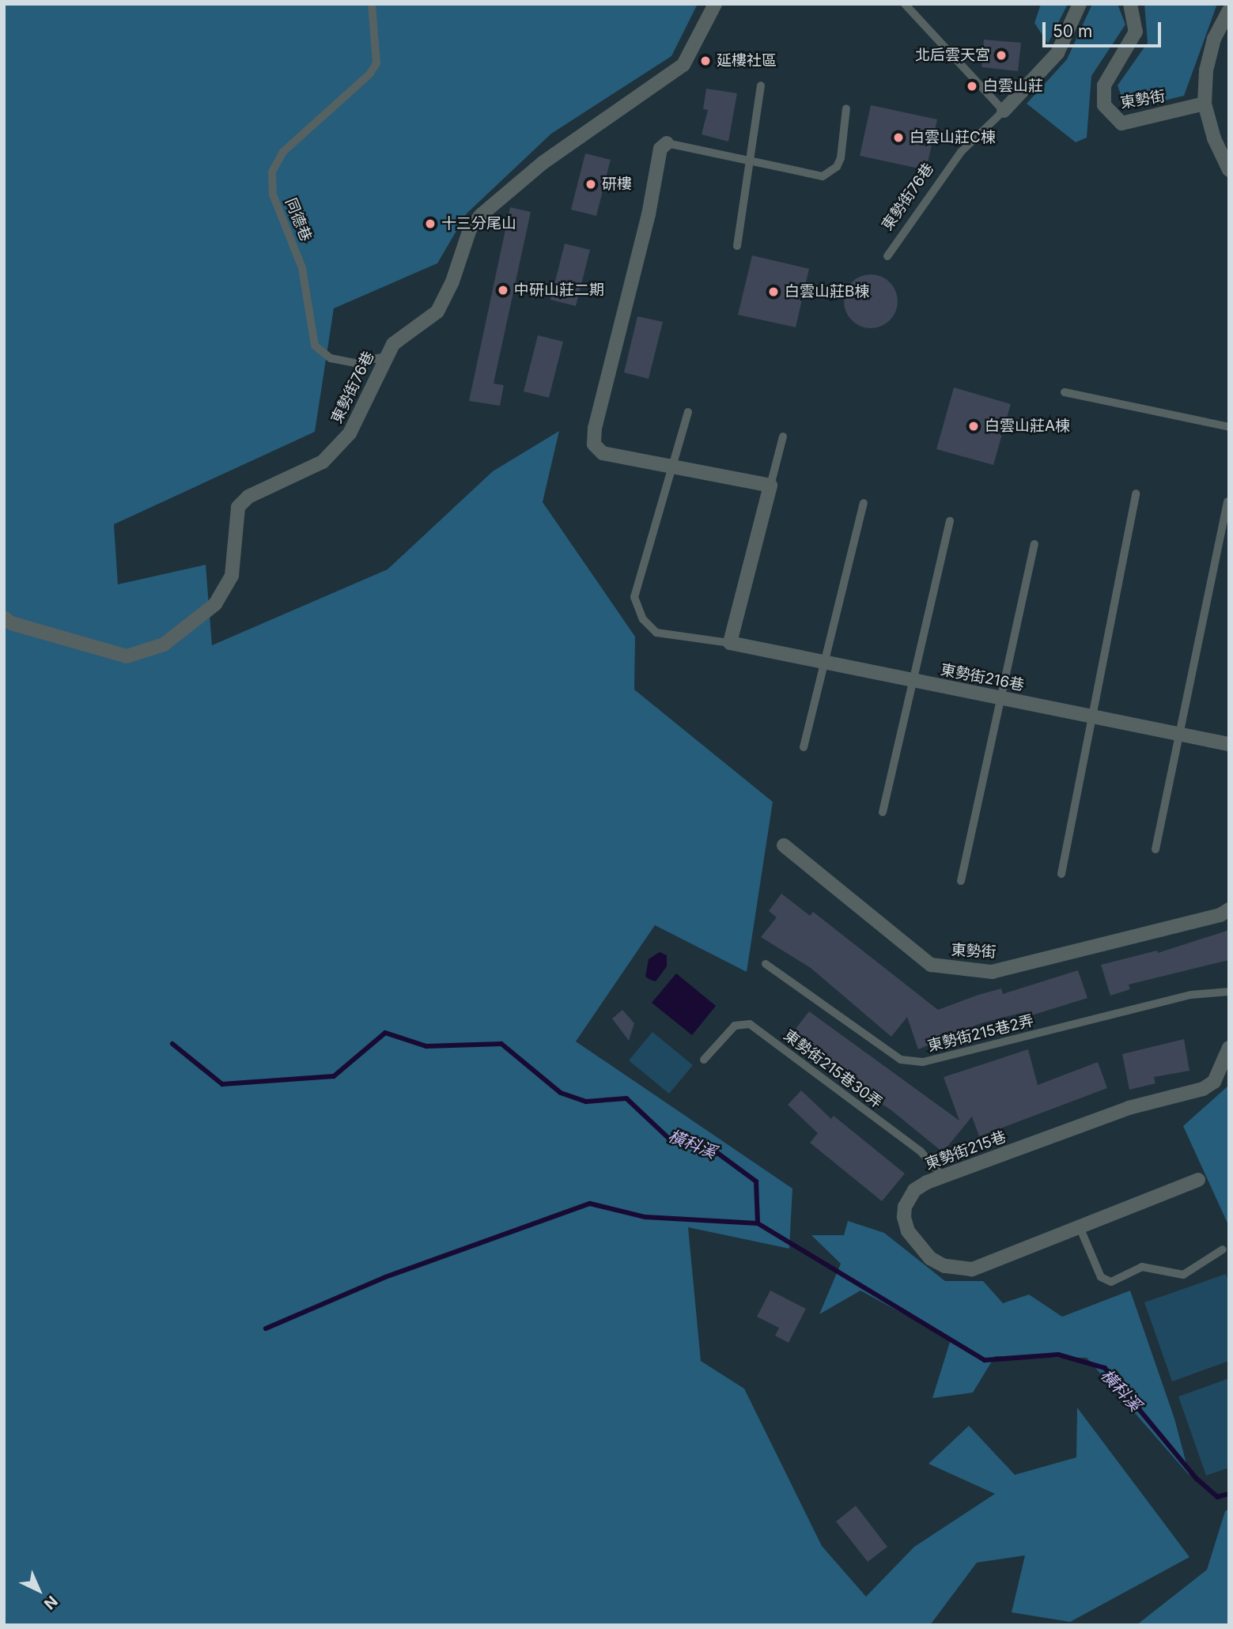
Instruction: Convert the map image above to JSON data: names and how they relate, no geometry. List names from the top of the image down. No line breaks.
{"streets":{"street":["東勢街","東勢街76巷","東勢街216巷","東勢街215巷"],"lane":["同德巷","東勢街215巷2弄","東勢街215巷30弄"]},"crossings":[["東勢街76巷","同德巷"],["東勢街215巷30弄","東勢街215巷"]],"water":["橫科溪"],"places":["北后雲天宮","延樓社區","白雲山莊","白雲山莊C棟","研樓","十三分尾山","中研山莊二期","白雲山莊B棟","白雲山莊A棟"],"scale_bar":"50 m","north":"bottom right"}
